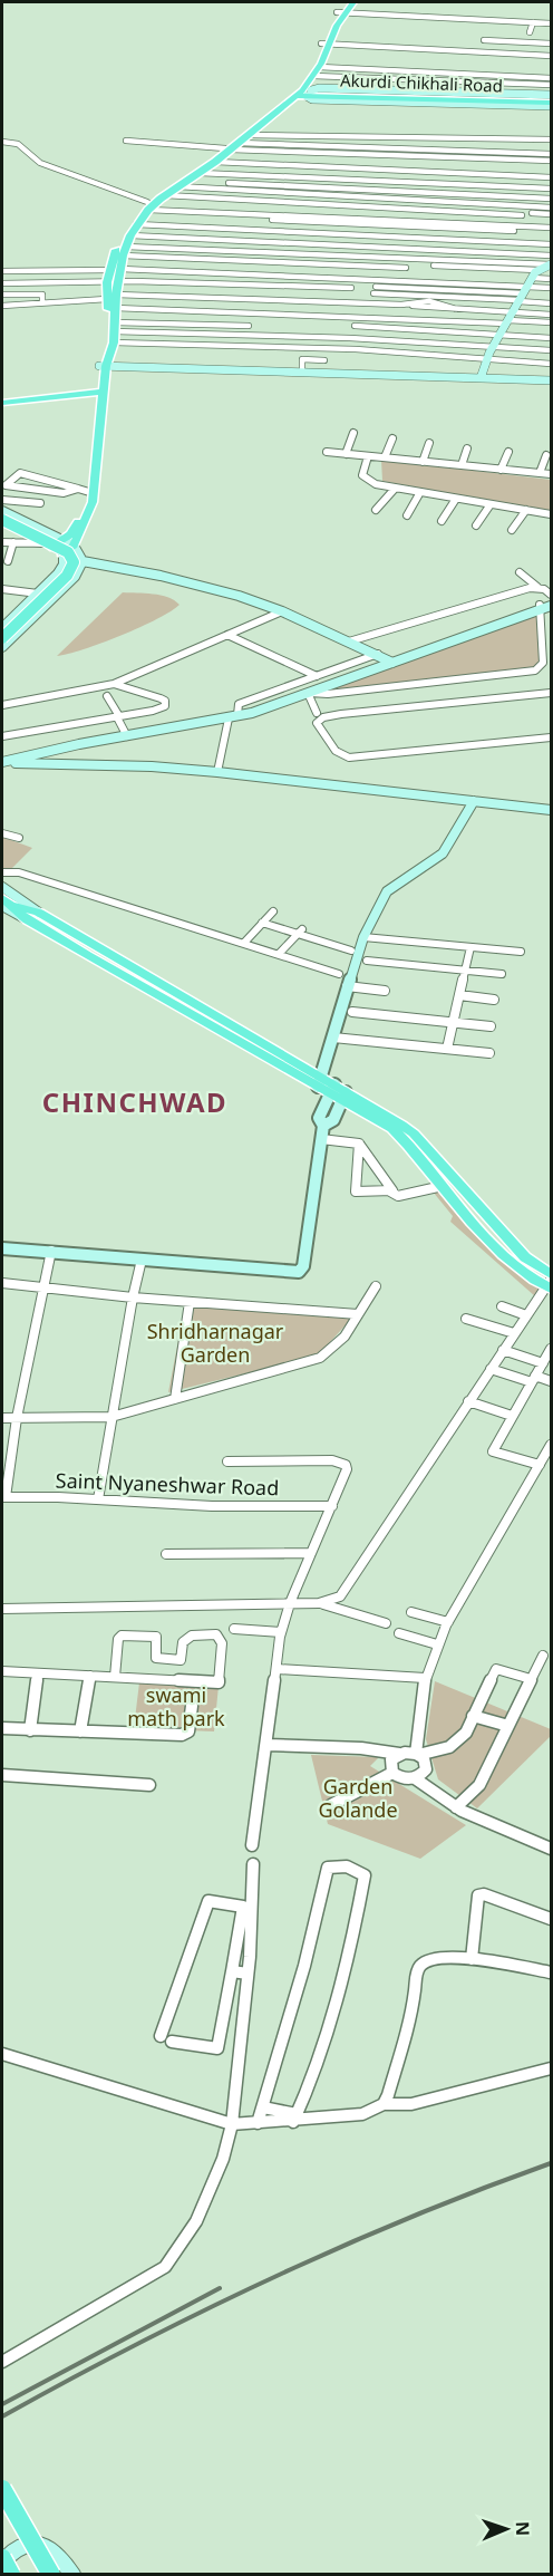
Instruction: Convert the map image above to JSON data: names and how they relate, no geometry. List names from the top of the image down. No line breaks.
{"streets":{"main road":["Akurdi Chikhali Road"],"street":["Saint Nyaneshwar Road"]},"districts":["CHINCHWAD"],"parks":["Shridharnagar Garden","swami math park","Garden Golande"],"north":"right"}
